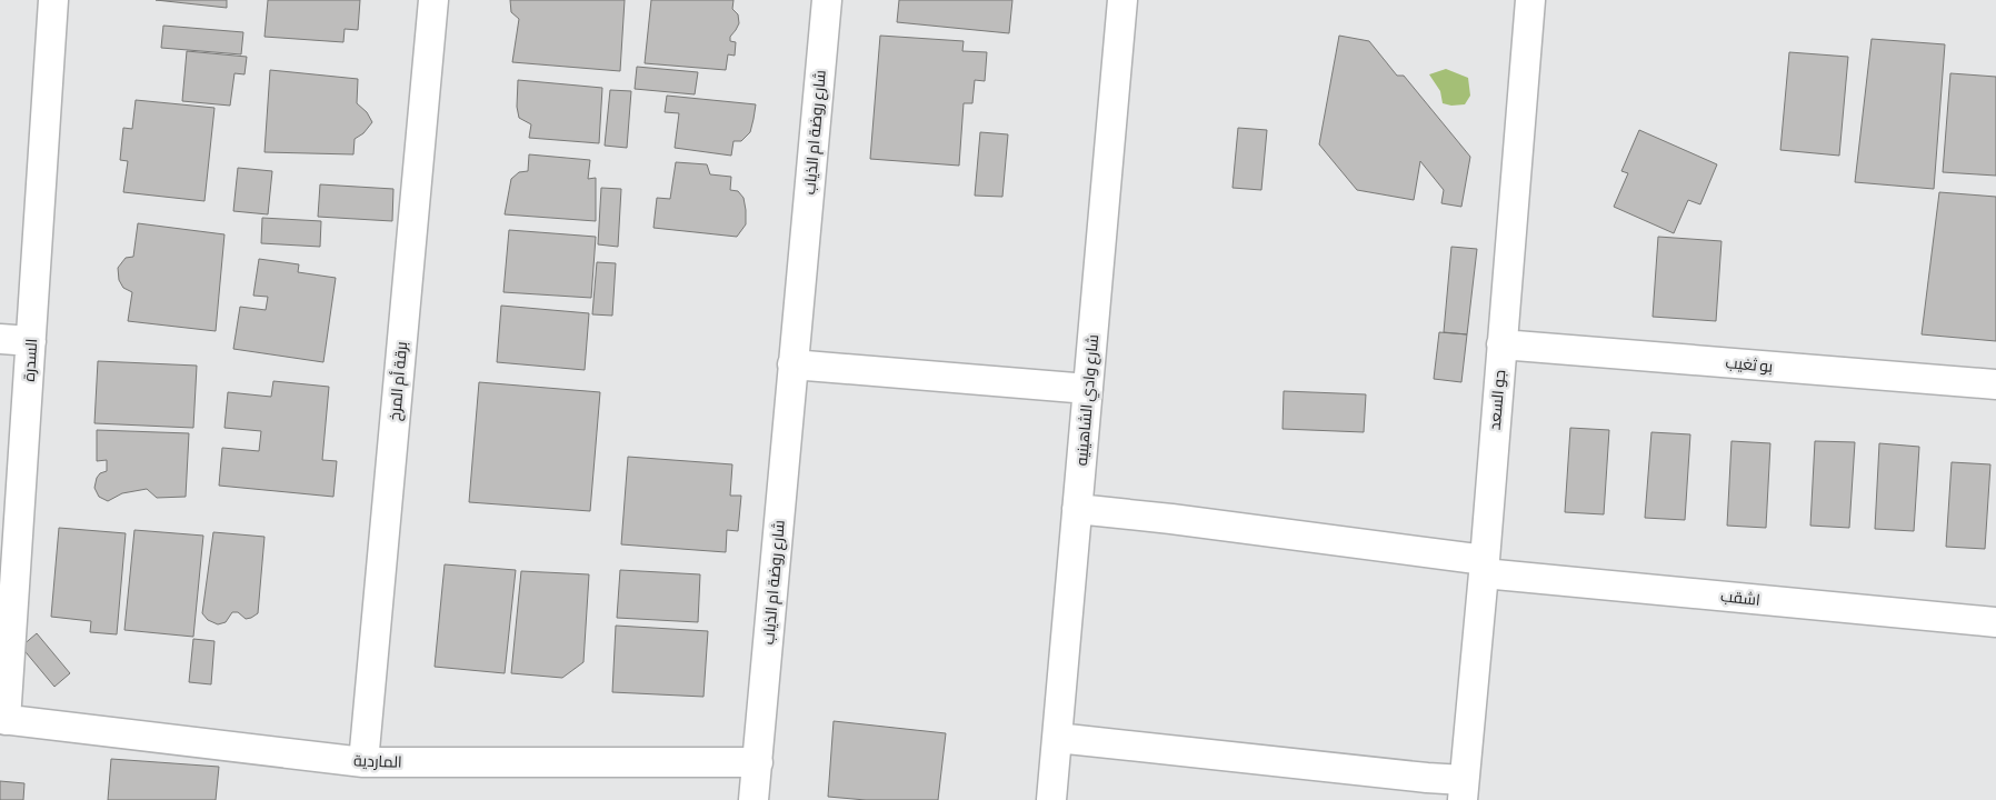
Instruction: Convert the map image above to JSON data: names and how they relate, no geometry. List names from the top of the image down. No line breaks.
{"streets":{"street":["شارع روضة ام الذياب","السدرة","بو ثغيب","برقة أم المرخ","شارع وادي الشاهينيه","جو السعد","اشقب","الماردية"]},"crossings":[["شارع روضة ام الذياب","الماردية"],["السدرة","الماردية"],["بو ثغيب","جو السعد"],["برقة أم المرخ","الماردية"],["شارع وادي الشاهينيه","اشقب"],["جو السعد","اشقب"]]}
